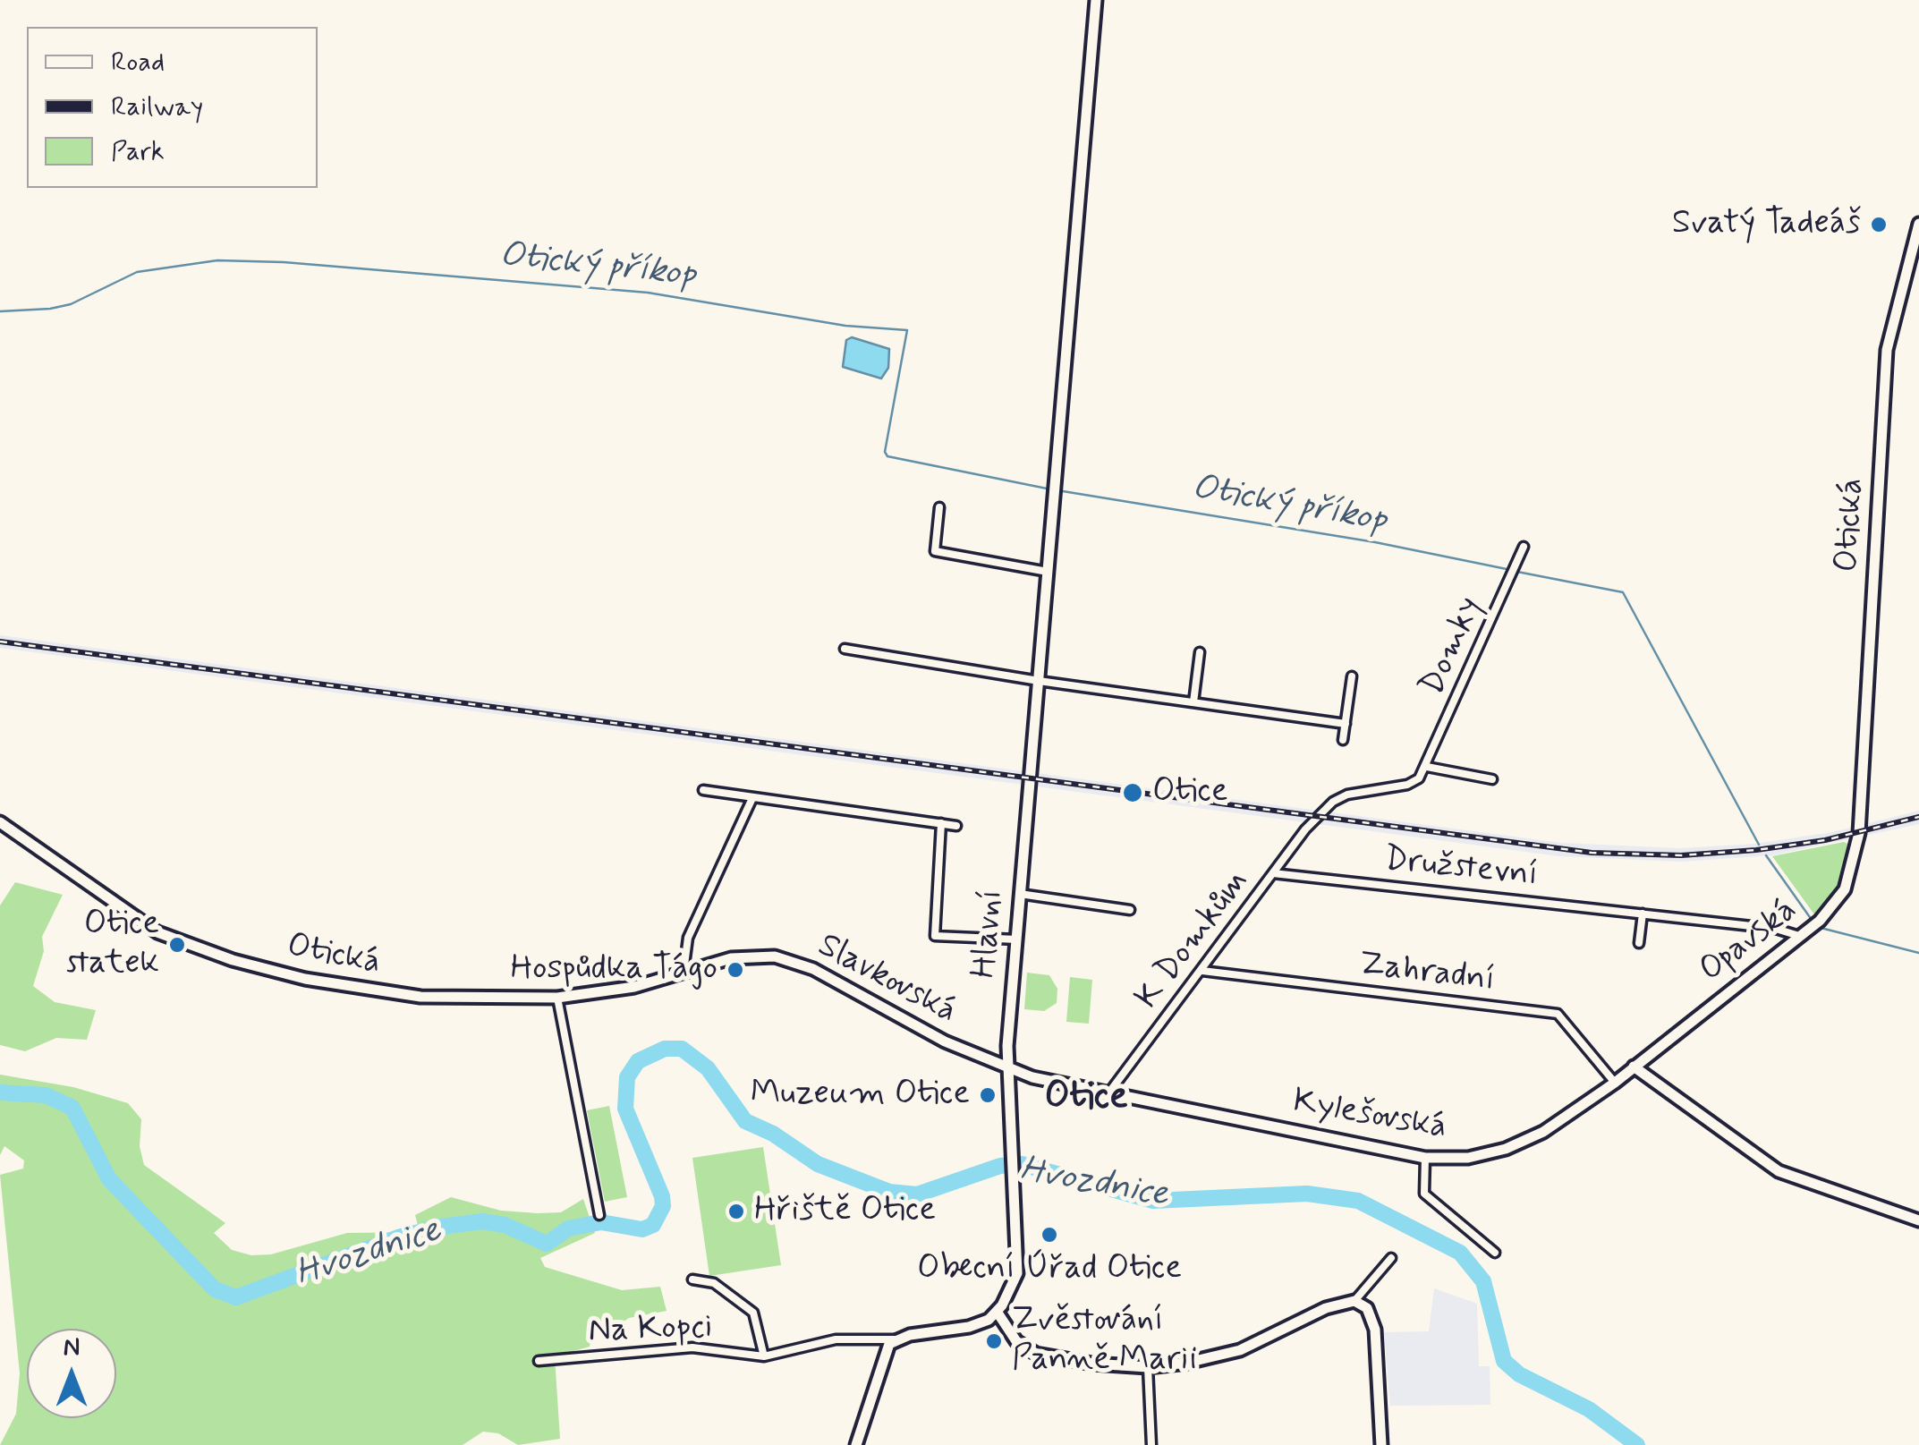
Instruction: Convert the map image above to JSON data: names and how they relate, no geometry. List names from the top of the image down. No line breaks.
{"streets":{"main road":["Otická","Hlavní","Opavská","Slavkovská","Kylešovská"],"street":["Domky","Družstevní","K Domkům","Zahradní","Na Kopci"]},"crossings":[["Otická","Opavská"],["Otická","Slavkovská"],["Domky","K Domkům"],["Družstevní","K Domkům"],["Družstevní","Opavská"],["Hlavní","Slavkovská"],["Hlavní","Kylešovská"],["K Domkům","Zahradní"],["K Domkům","Kylešovská"],["Opavská","Kylešovská"],["Zahradní","Kylešovská"],["Slavkovská","Kylešovská"]],"districts":["Otice"],"water":["Otický příkop","Hvozdnice"],"places":["Svatý Tadeáš","Otice","Otice statek","Hospůdka Tágo","Muzeum Otice","Hřiště Otice","Obecní Úřad Otice","Zvěstování Panně Marii"],"legend":["Road","Railway","Park"],"north":"top"}
